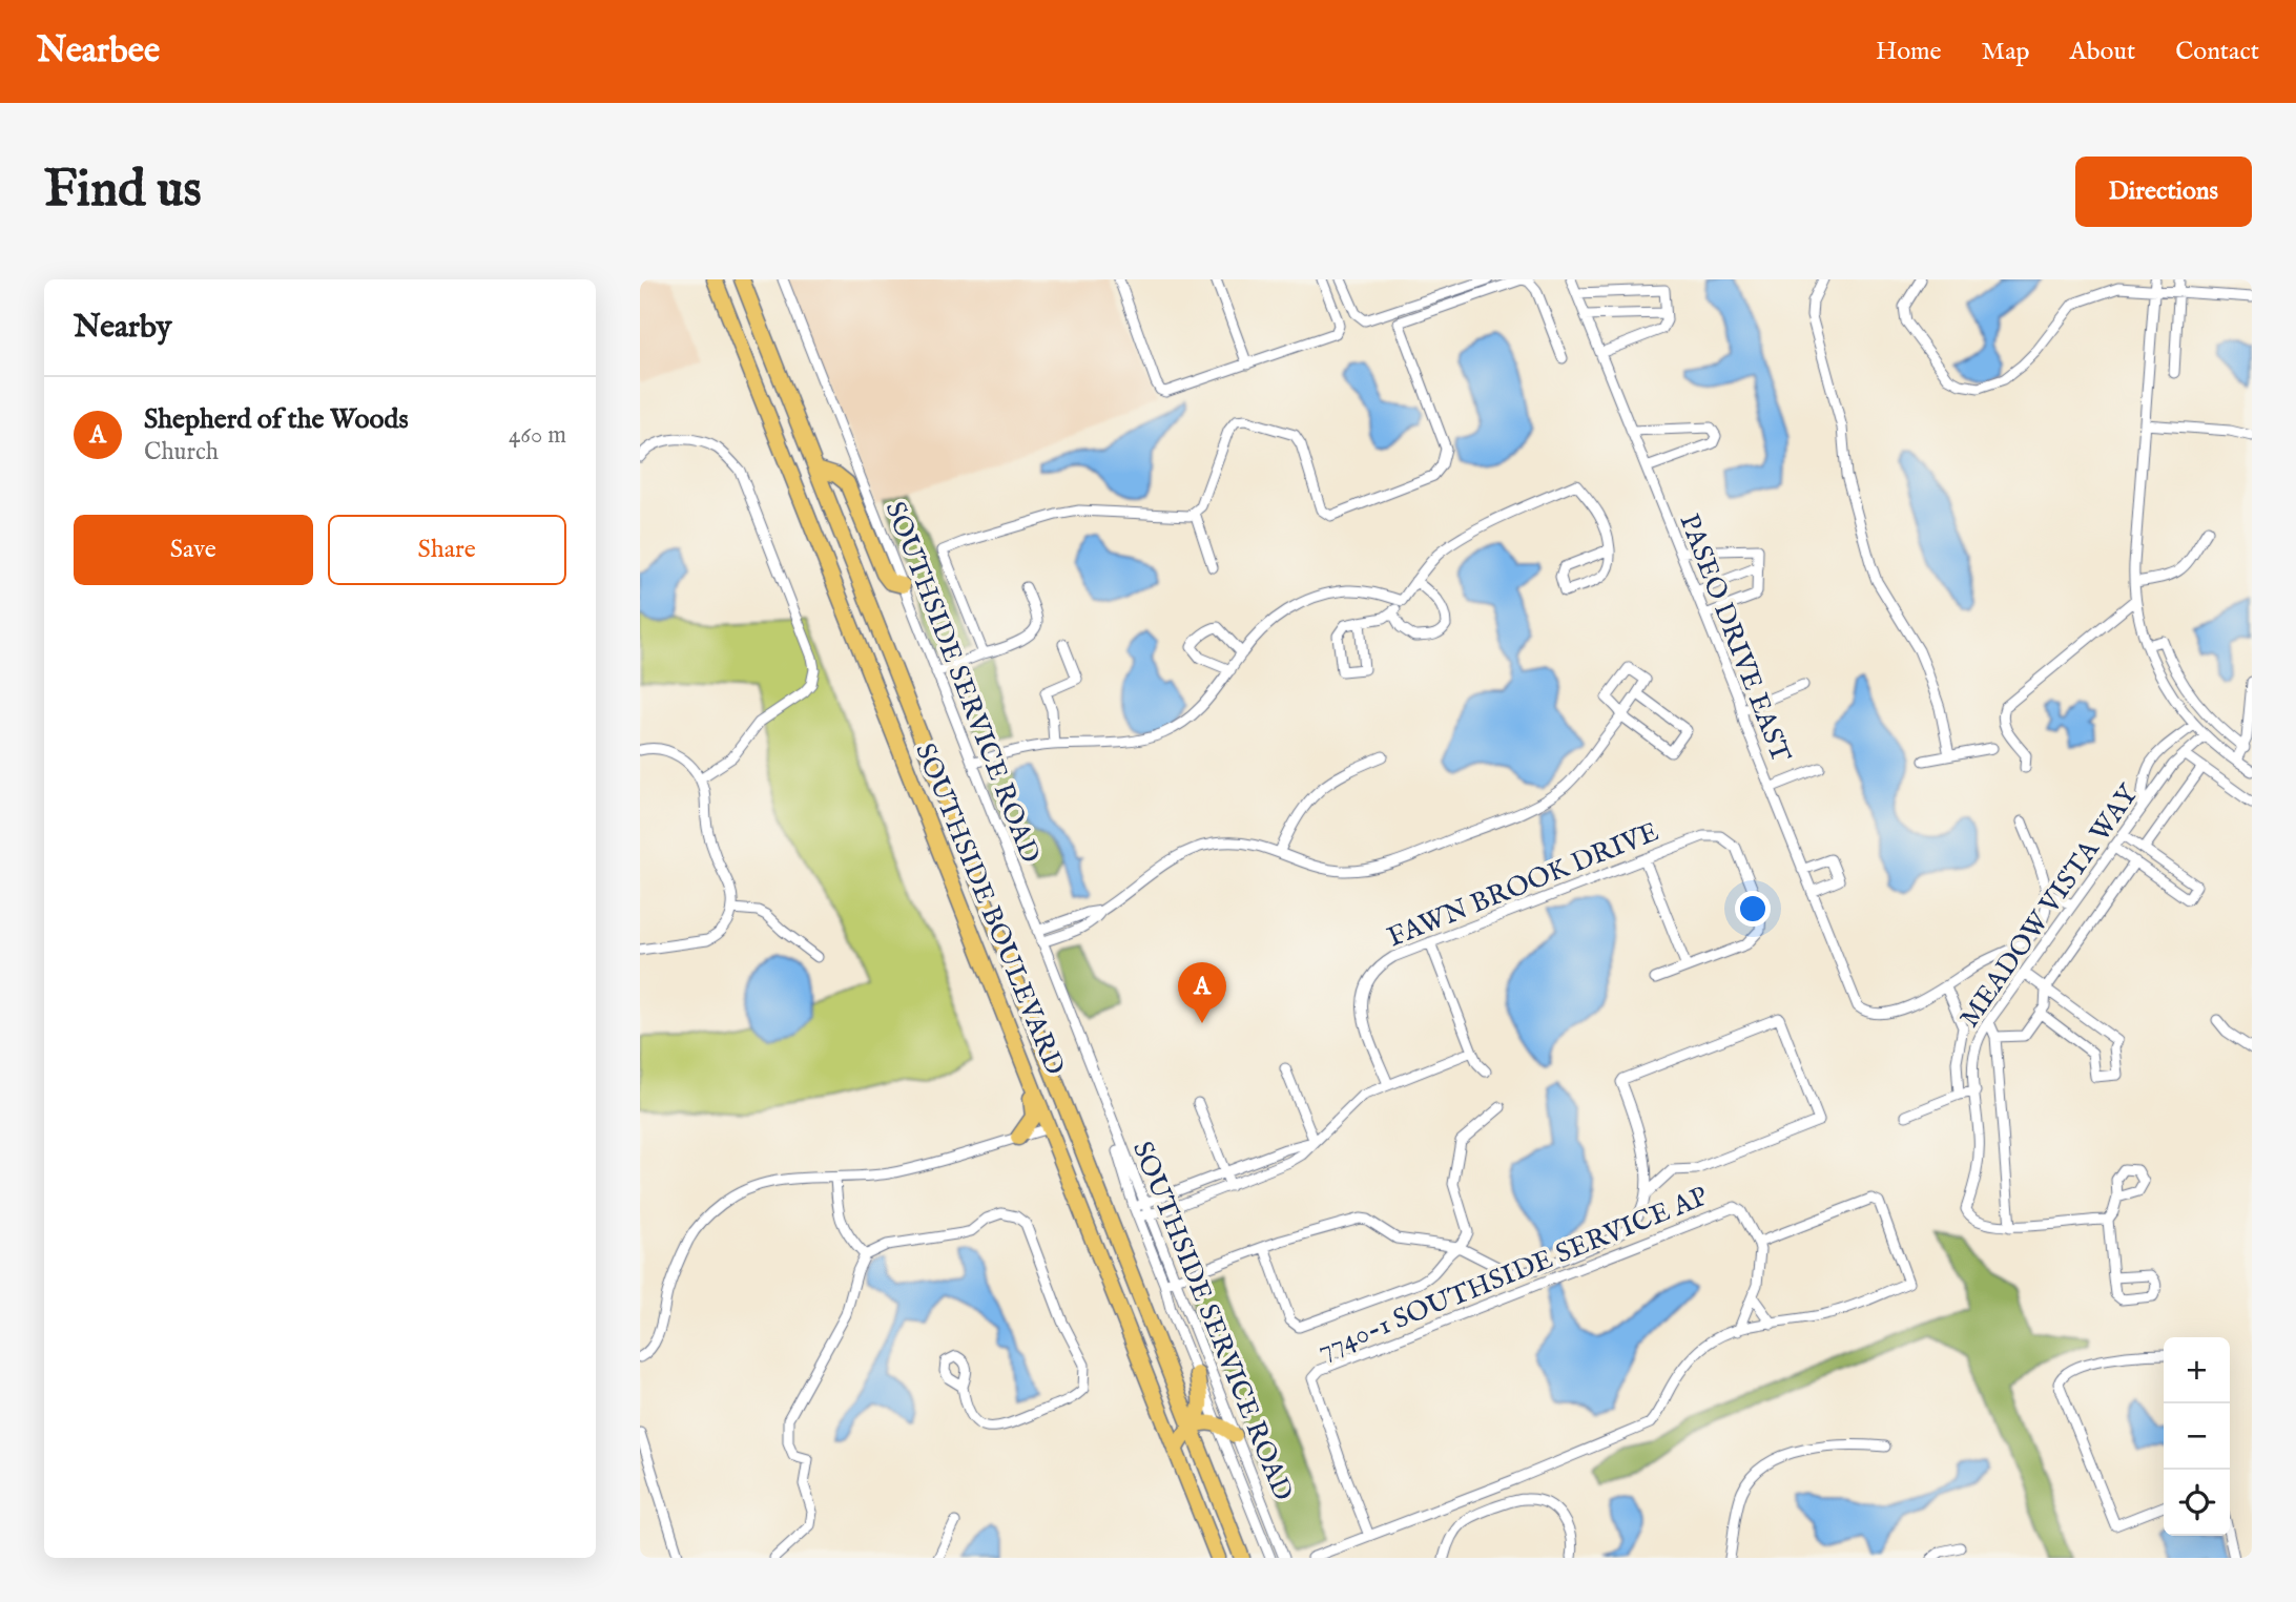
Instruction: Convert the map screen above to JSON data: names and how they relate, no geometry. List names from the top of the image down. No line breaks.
{"streets":{"highway":["SOUTHSIDE BOULEVARD"],"street":["PASEO DRIVE EAST","SOUTHSIDE SERVICE ROAD","FAWN BROOK DRIVE","MEADOW VISTA WAY","7740-1 SOUTHSIDE SERVICE AP"]},"page":{"header":"Nearbee","nav":["Home","Map","About","Contact"],"buttons":["Directions",["Save","Share"]],"title":"Find us","heading":"Nearby","list":[{"mark":"A","name":"Shepherd of the Woods","note":"Church","value":"460 m"}],"pins":"A","map_buttons":["+","−"]}}
